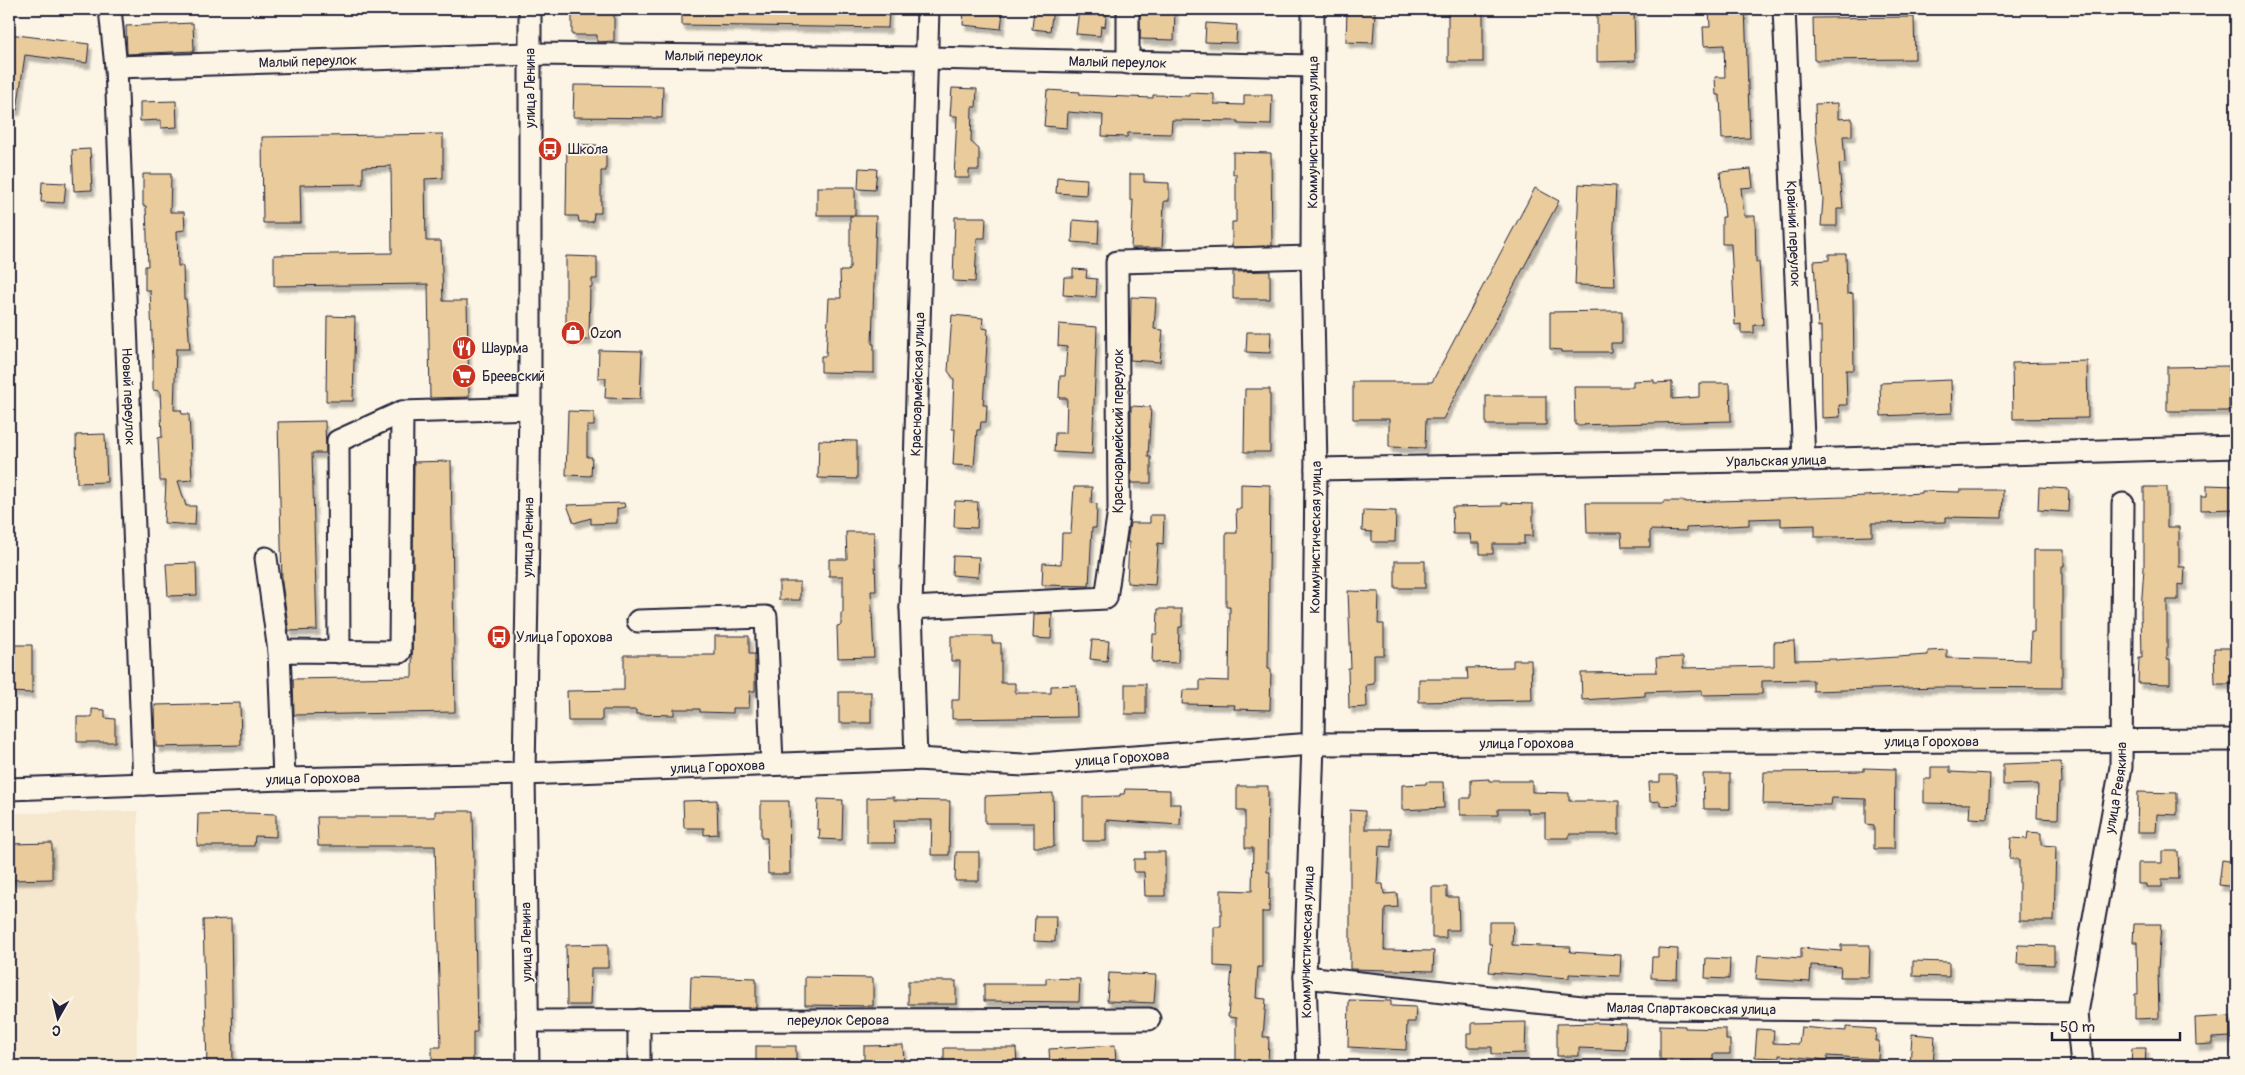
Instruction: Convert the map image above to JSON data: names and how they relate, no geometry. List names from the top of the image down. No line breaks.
{"streets":{"street":["Малый переулок","улица Ленина","Коммунистическая улица","Крайний переулок","Красноармейская улица","Новый переулок","Красноармейский переулок","Уральская улица","улица Горохова","улица Ревякина","Малая Спартаковская улица","переулок Серова"]},"crossings":[["Малый переулок","улица Ленина"],["Малый переулок","Коммунистическая улица"],["Малый переулок","Красноармейская улица"],["Малый переулок","Новый переулок"],["улица Ленина","улица Горохова"],["улица Ленина","переулок Серова"],["Коммунистическая улица","Красноармейский переулок"],["Коммунистическая улица","Уральская улица"],["Коммунистическая улица","улица Горохова"],["Коммунистическая улица","Малая Спартаковская улица"],["Крайний переулок","Уральская улица"],["Красноармейская улица","Красноармейский переулок"],["Красноармейская улица","улица Горохова"],["Новый переулок","улица Горохова"],["улица Горохова","улица Ревякина"],["улица Ревякина","Малая Спартаковская улица"]],"places":{"bus stop":["Школа","Улица Горохова"],"shop":["Ozon"],"restaurant":["Шаурма"],"supermarket":["Бреевский"]},"scale_bar":"50 m","north":"bottom"}
